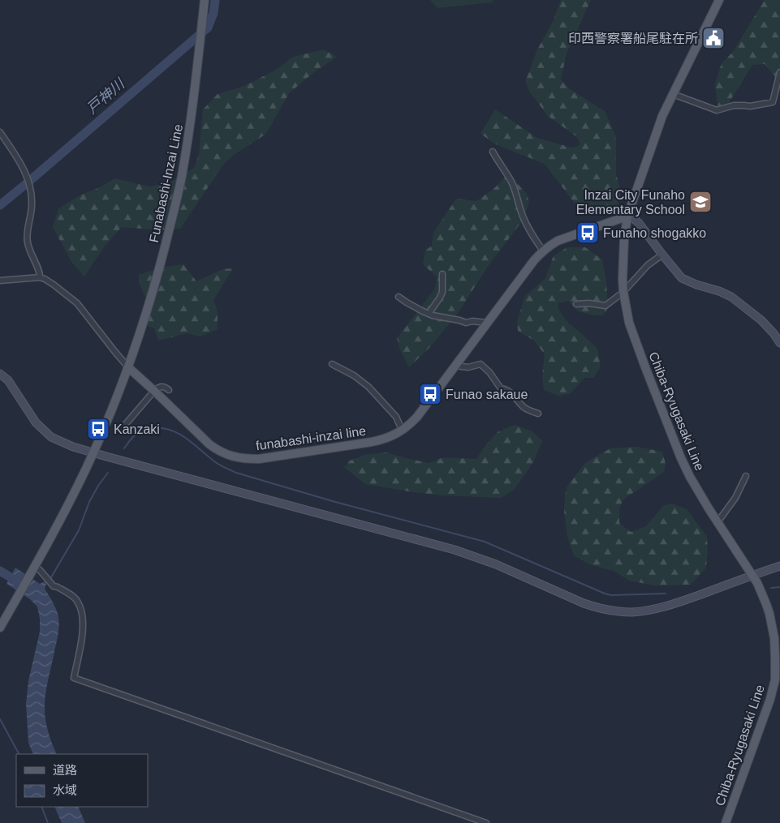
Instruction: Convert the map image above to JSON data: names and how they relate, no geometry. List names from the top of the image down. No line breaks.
{"streets":{"main road":["Funabashi-Inzai Line","Chiba-Ryugasaki Line","funabashi-inzai line"]},"crossings":[["Funabashi-Inzai Line","funabashi-inzai line"],["Chiba-Ryugasaki Line","funabashi-inzai line"]],"water":["戸神川"],"places":{"public building":["印西警察署船尾駐在所"],"school or university":["Inzai City Funaho Elementary School"],"bus stop":["Funaho shogakko","Funao sakaue","Kanzaki"]},"legend":["道路","水域"]}
